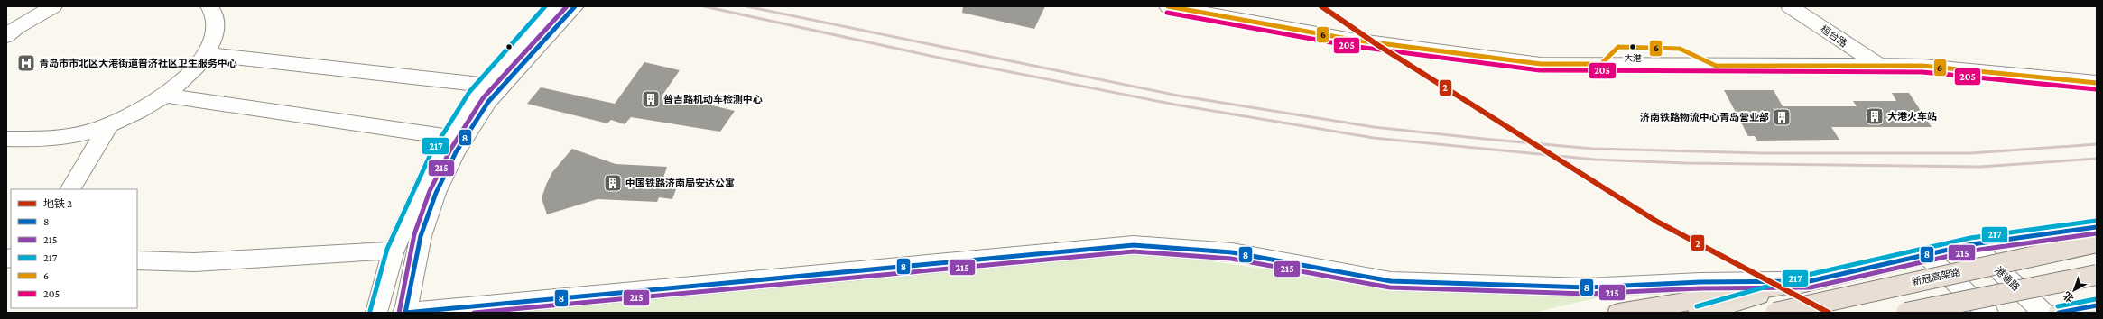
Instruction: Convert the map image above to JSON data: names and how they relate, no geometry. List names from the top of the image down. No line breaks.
{"streets":{"highway":["新冠高架路"],"street":["桓台路","港通路"]},"places":{"other":["大港"],"hospital":["青岛市市北区大港街道普济社区卫生服务中心"],"building":["普吉路机动车检测中心","大港火车站","济南铁路物流中心青岛营业部","中国铁路济南局安达公寓"]},"lines":["metro line 2","transit line 8","transit line 215","transit line 217","transit line 6","transit line 205"],"legend":["地铁 2","8","215","217","6","205"],"north":"bottom left"}
